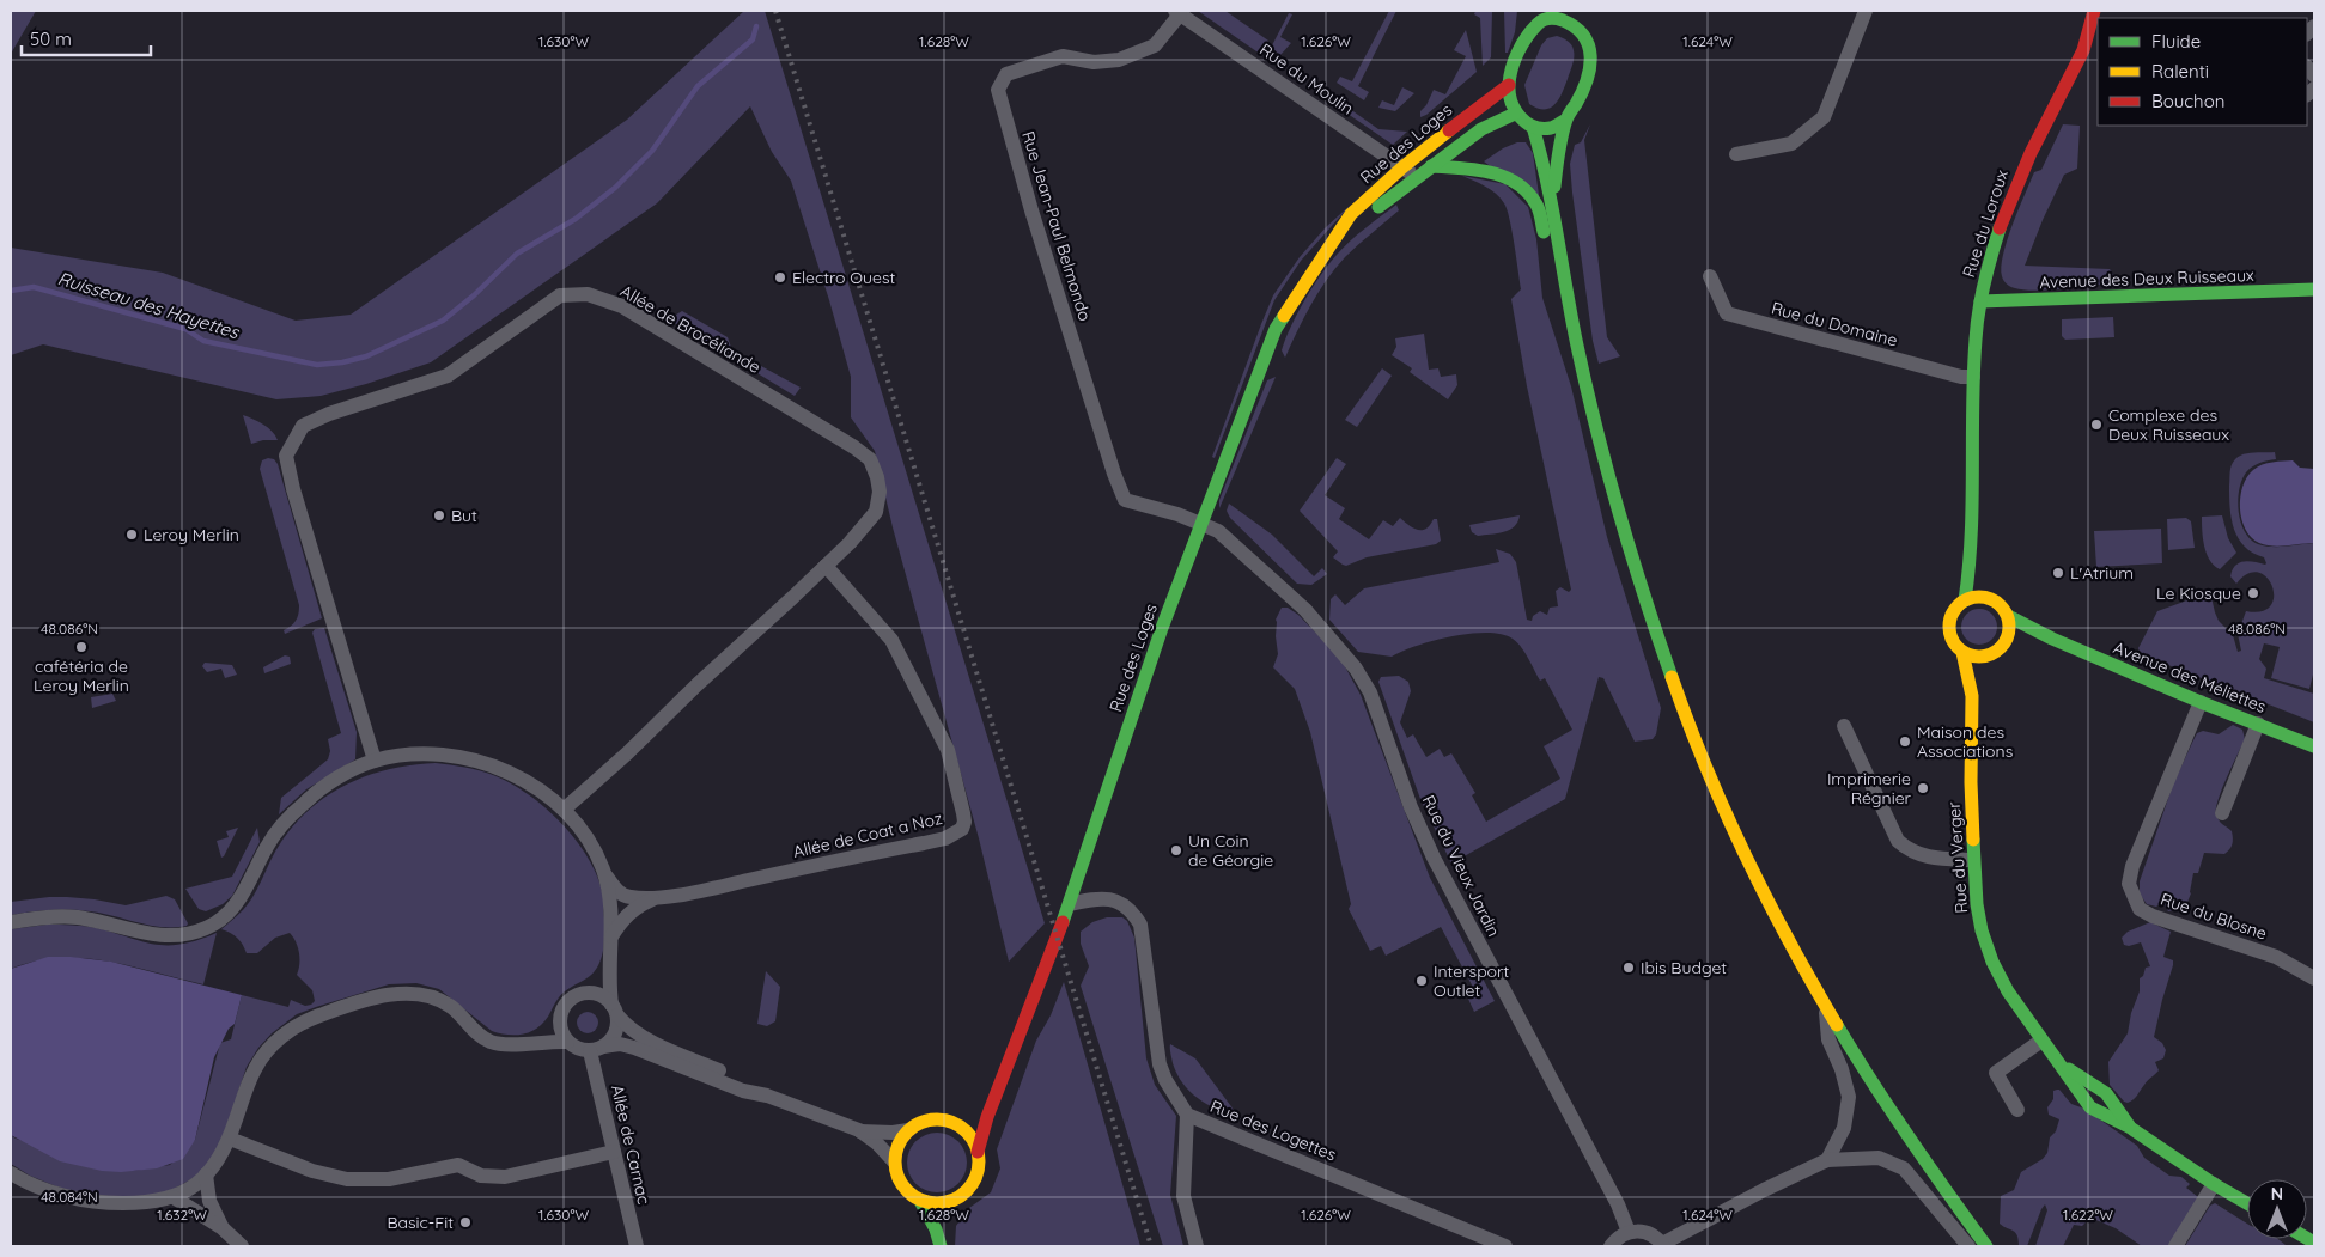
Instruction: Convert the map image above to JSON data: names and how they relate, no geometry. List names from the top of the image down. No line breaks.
{"streets":{"street":["Rue du Moulin","Rue des Loges","Rue du Loroux","Rue Jean-Paul Belmondo","Avenue des Deux Ruisseaux","Rue du Domaine","Allée de Brocéliande","Avenue des Méliettes","Allée de Coat a Noz","Rue du Verger","Rue du Vieux Jardin","Rue du Blosne","Rue des Logettes","Allée de Carnac"]},"crossings":[["Rue du Moulin","Rue des Loges"],["Rue du Moulin","Rue Jean-Paul Belmondo"],["Rue des Loges","Rue Jean-Paul Belmondo"],["Rue des Loges","Rue du Vieux Jardin"],["Rue des Loges","Rue des Logettes"],["Rue du Loroux","Avenue des Deux Ruisseaux"],["Rue du Loroux","Rue du Domaine"],["Rue du Loroux","Avenue des Méliettes"],["Rue du Loroux","Rue du Verger"],["Rue Jean-Paul Belmondo","Rue du Vieux Jardin"],["Allée de Brocéliande","Allée de Coat a Noz"],["Avenue des Méliettes","Rue du Verger"],["Avenue des Méliettes","Rue du Blosne"]],"water":["Ruisseau des Hayettes"],"places":["Electro Ouest","Complexe des Deux Ruisseaux","But","Leroy Merlin","L'Atrium","Le Kiosque","cafétéria de Leroy Merlin","Maison des Associations","Imprimerie Régnier","Un Coin de Géorgie","Ibis Budget","Intersport Outlet","Basic-Fit"],"legend":["Fluide","Ralenti","Bouchon"],"scale_bar":"50 m","north":"top","coordinates":["1.630°W","1.628°W","1.626°W","1.624°W","48.086°N","48.084°N","1.632°W","1.622°W"]}
